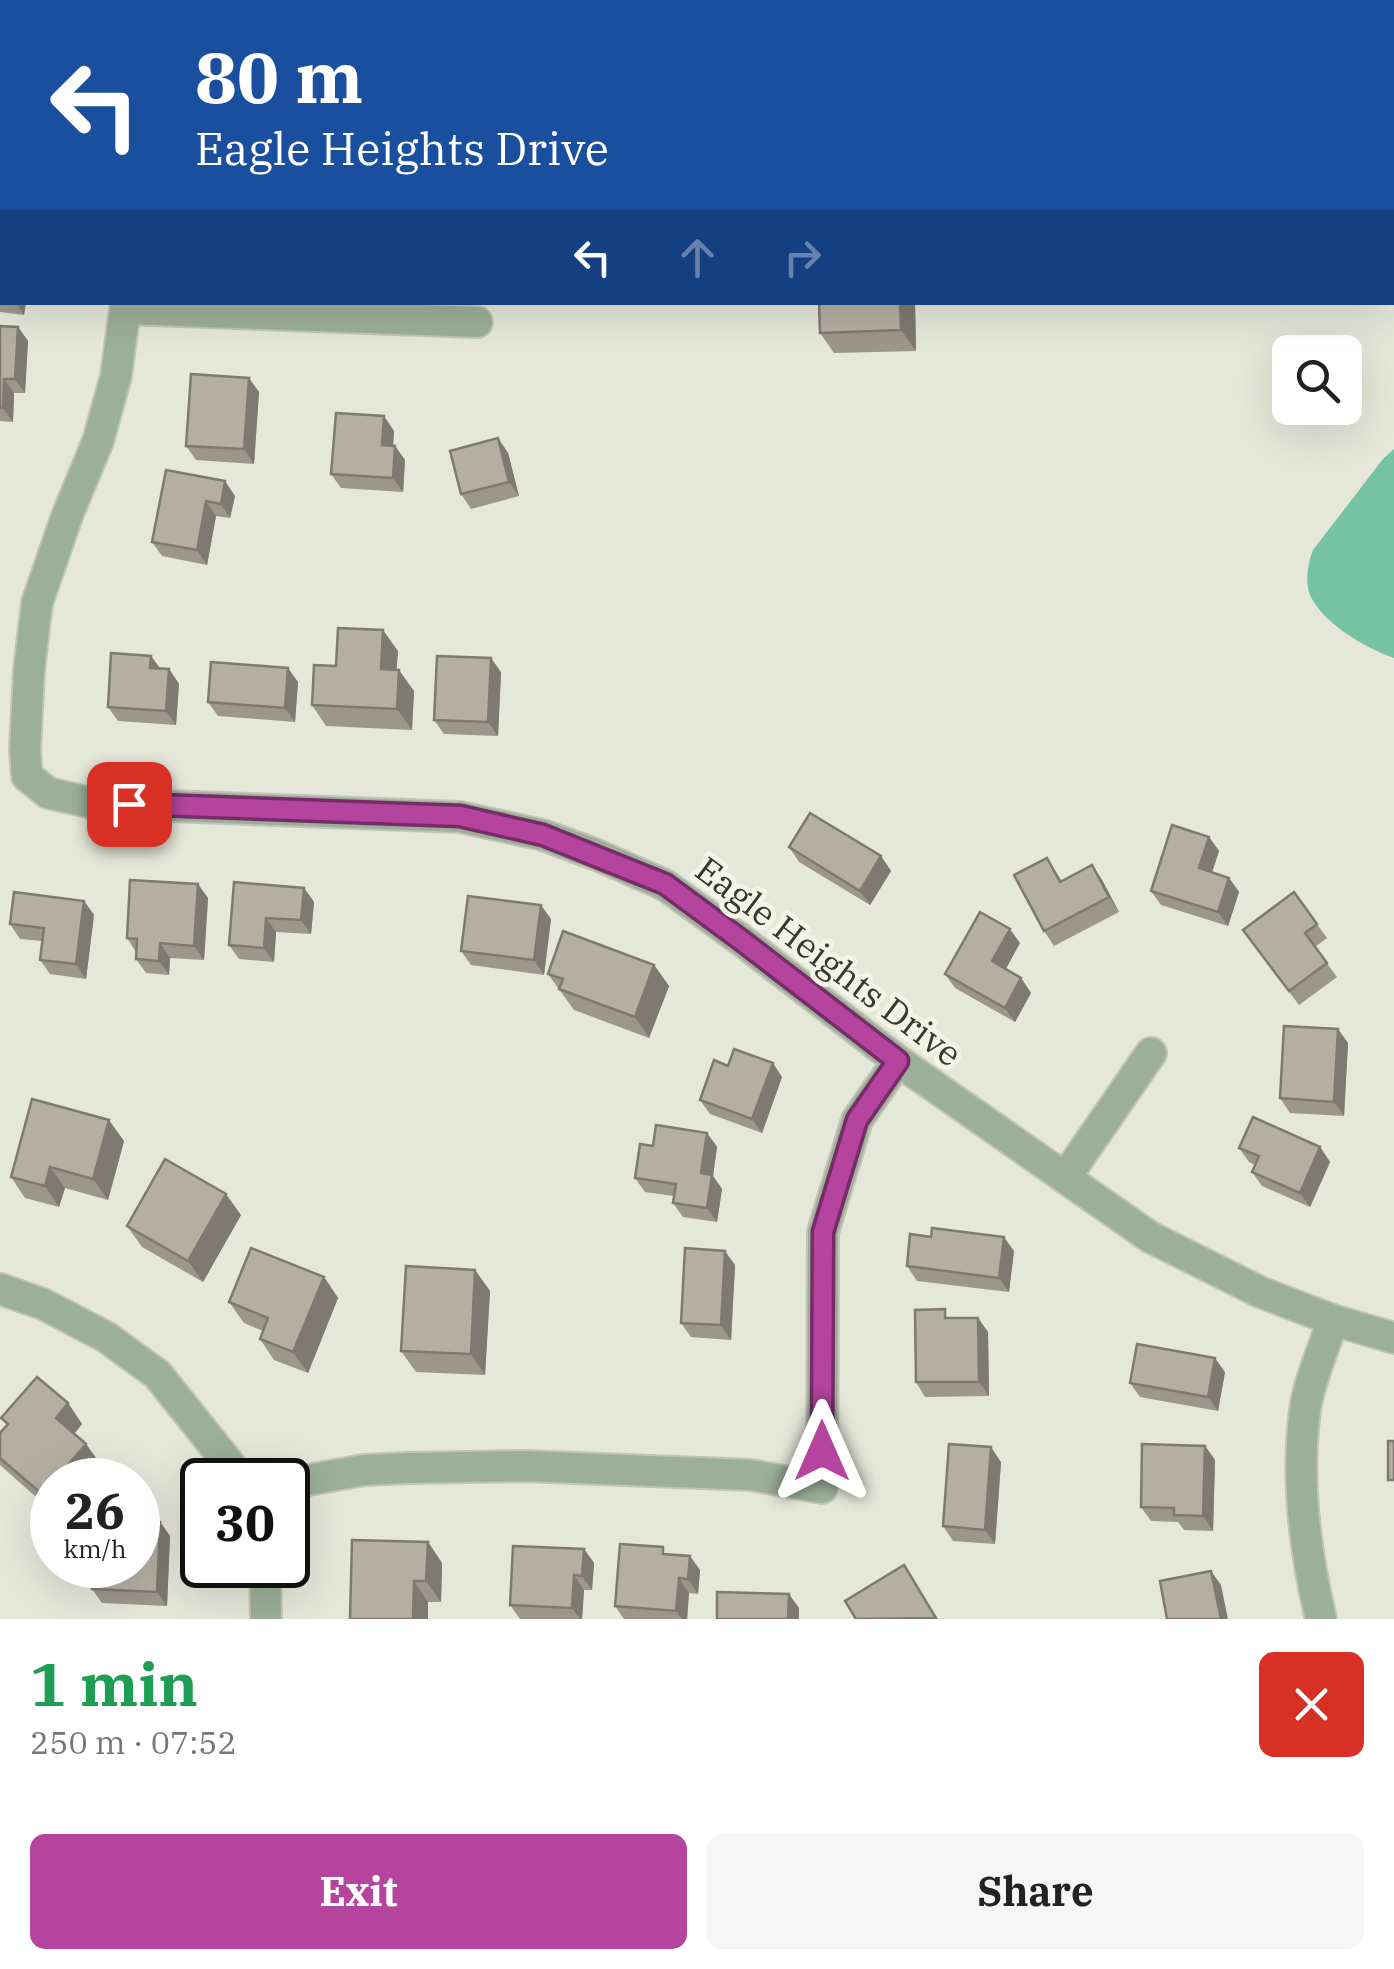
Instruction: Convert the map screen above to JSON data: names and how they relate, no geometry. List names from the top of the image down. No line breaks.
{"streets":{"street":["Eagle Heights Drive"]},"page":{"turn":["80 m","Eagle Heights Drive"],"speed":"26 km/h","limit":"30","heading":["1 min","250 m · 07:52"],"buttons":["Exit","Share"]}}
